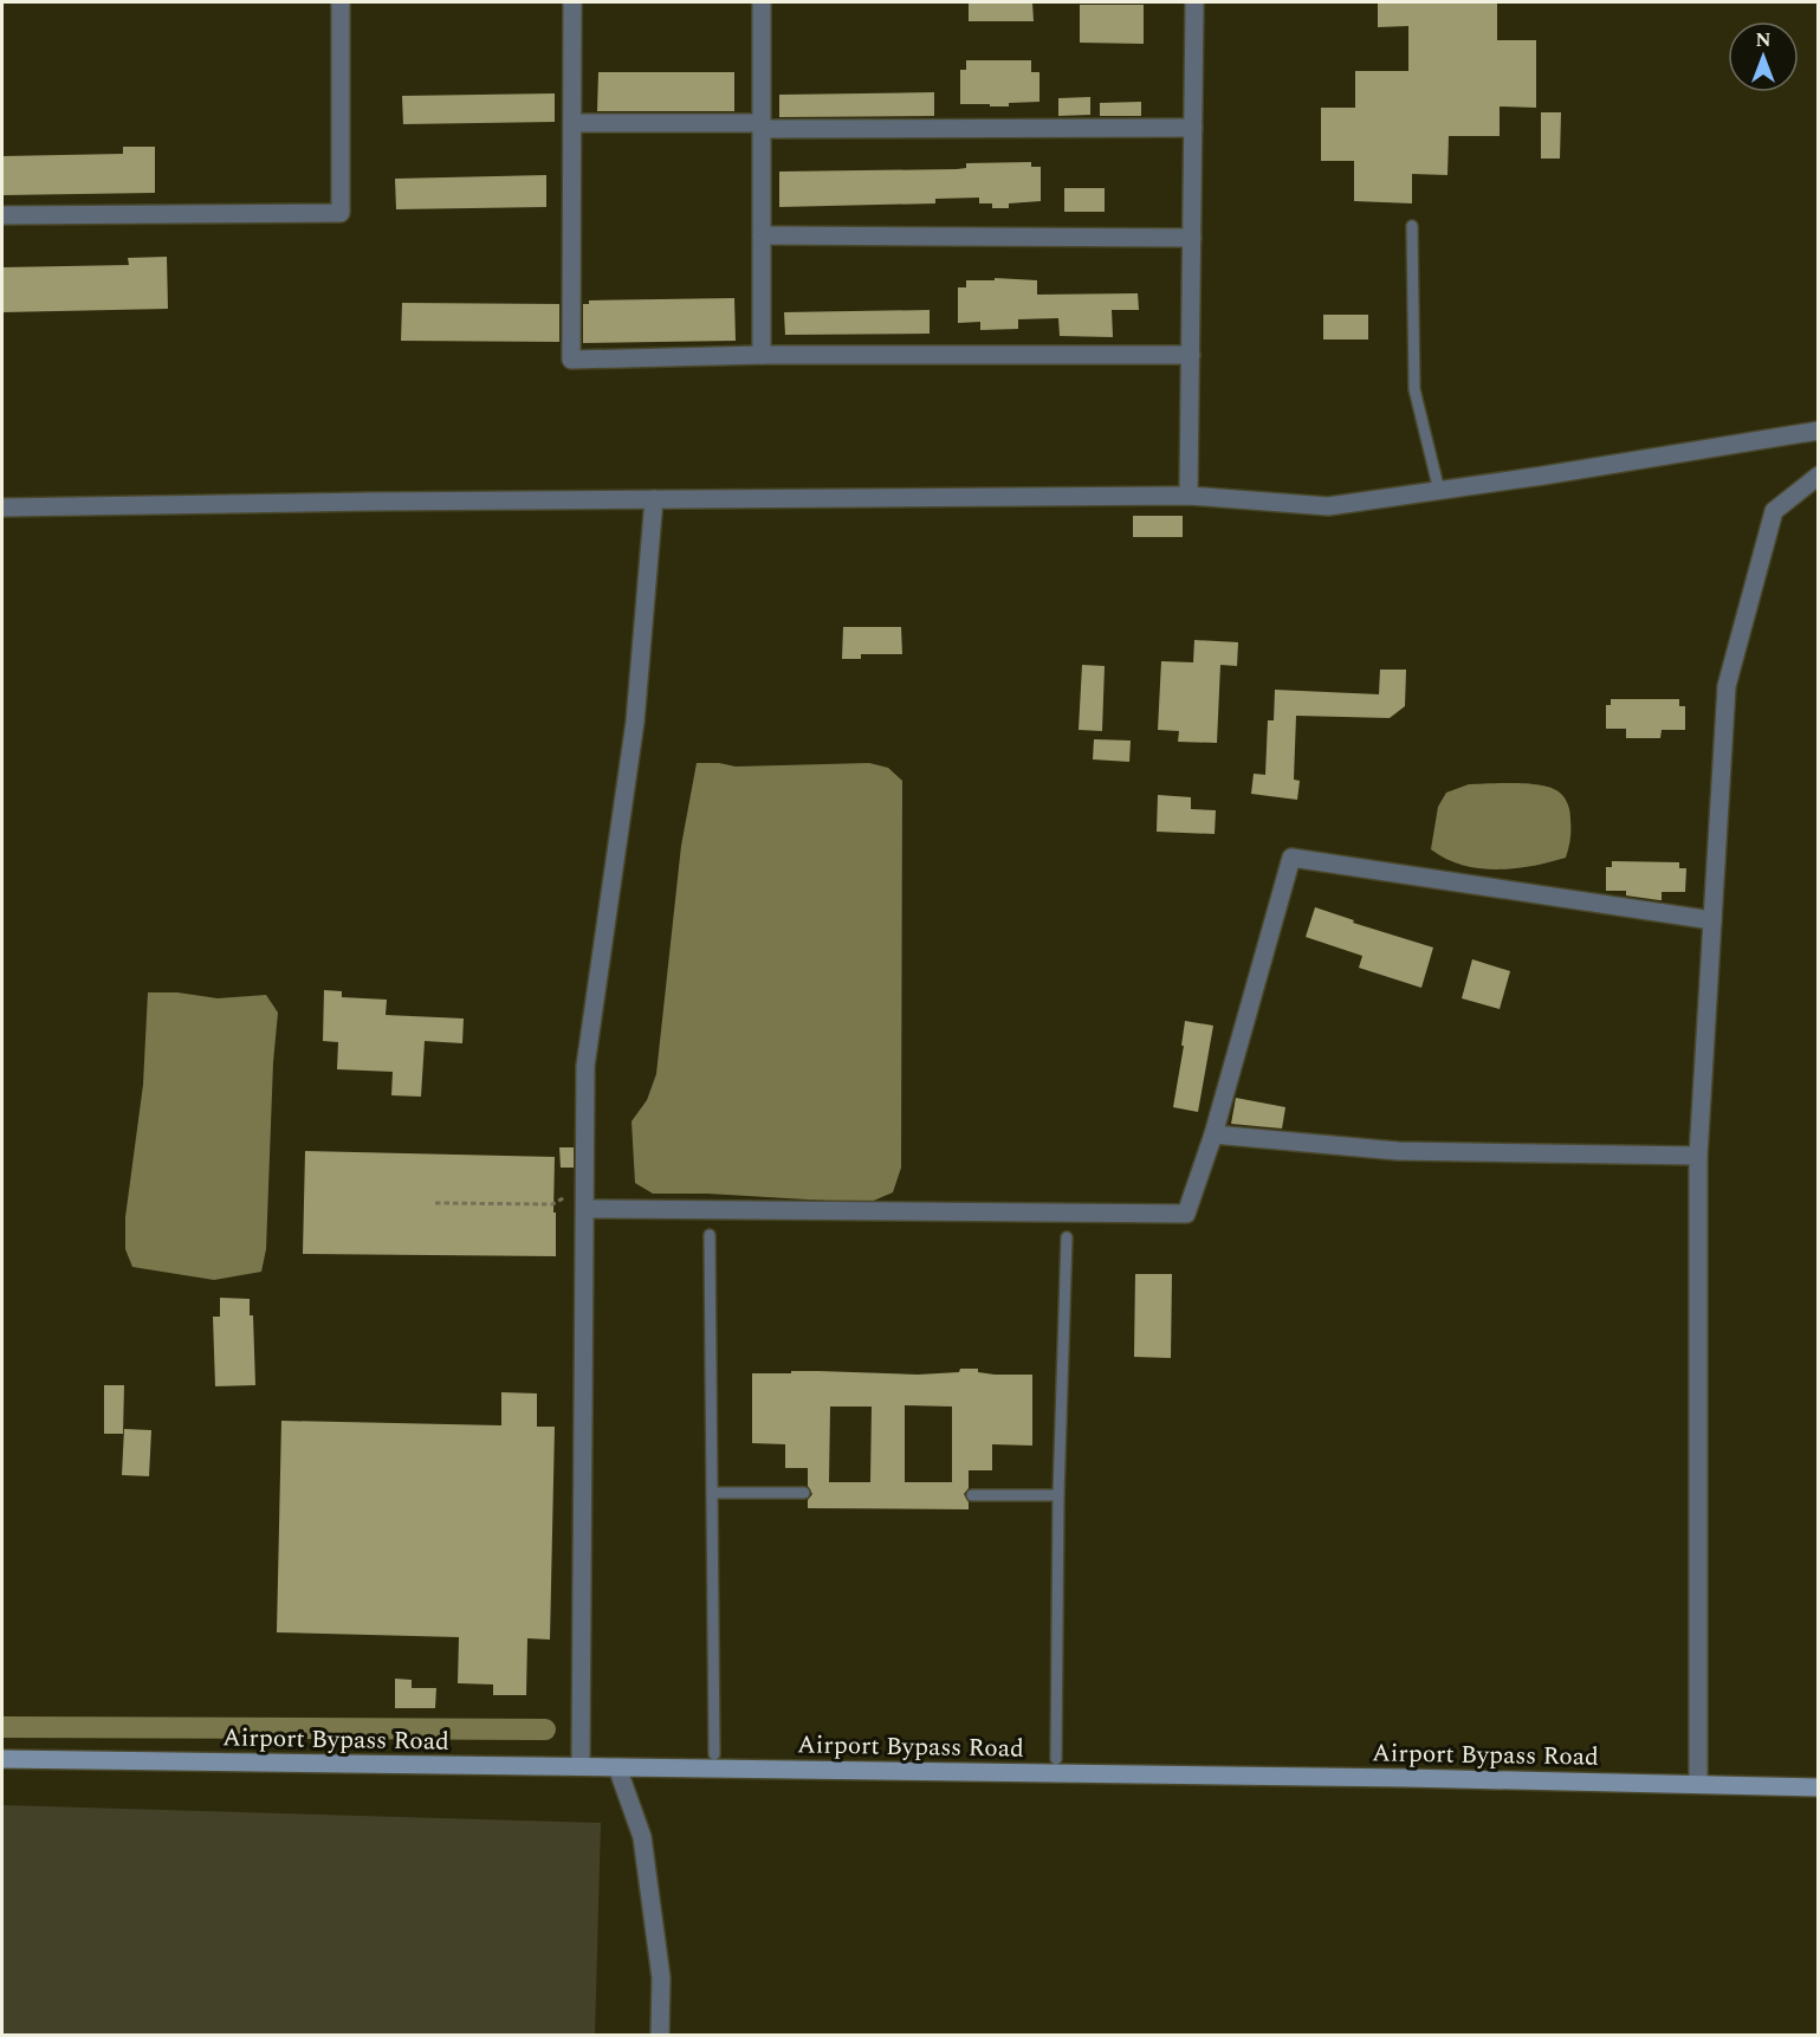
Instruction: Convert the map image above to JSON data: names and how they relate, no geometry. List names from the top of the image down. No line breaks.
{"streets":{"street":["Airport Bypass Road"]},"north":"top"}
